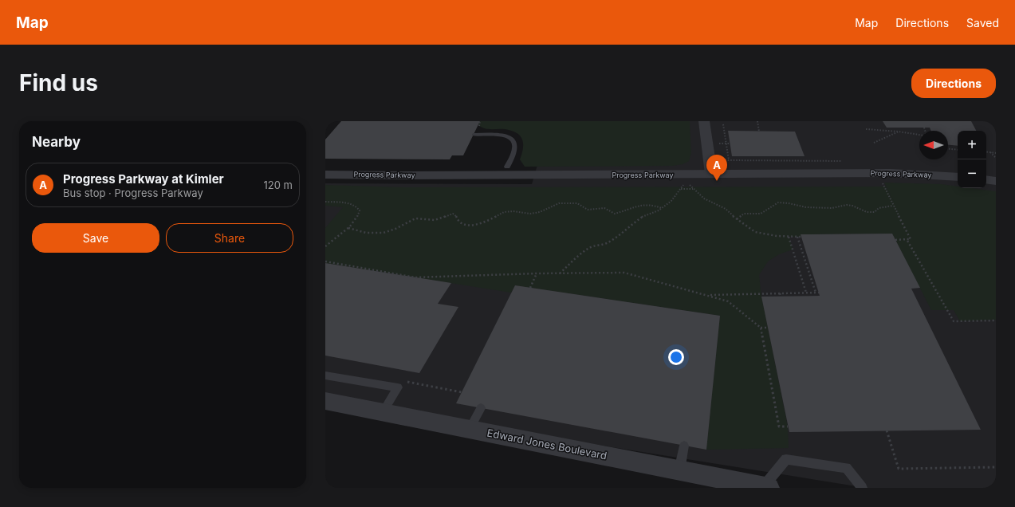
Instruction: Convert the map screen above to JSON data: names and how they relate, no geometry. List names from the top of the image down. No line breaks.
{"streets":{"street":["Progress Parkway","Edward Jones Boulevard"]},"north":"left","page":{"header":"Map","nav":["Map","Directions","Saved"],"buttons":["Directions",["Save","Share"]],"title":"Find us","heading":"Nearby","map_buttons":["+","−"],"pins":"A","list":[{"mark":"A","name":"Progress Parkway at Kimler","note":"Bus stop · Progress Parkway","value":"120 m"}]}}
